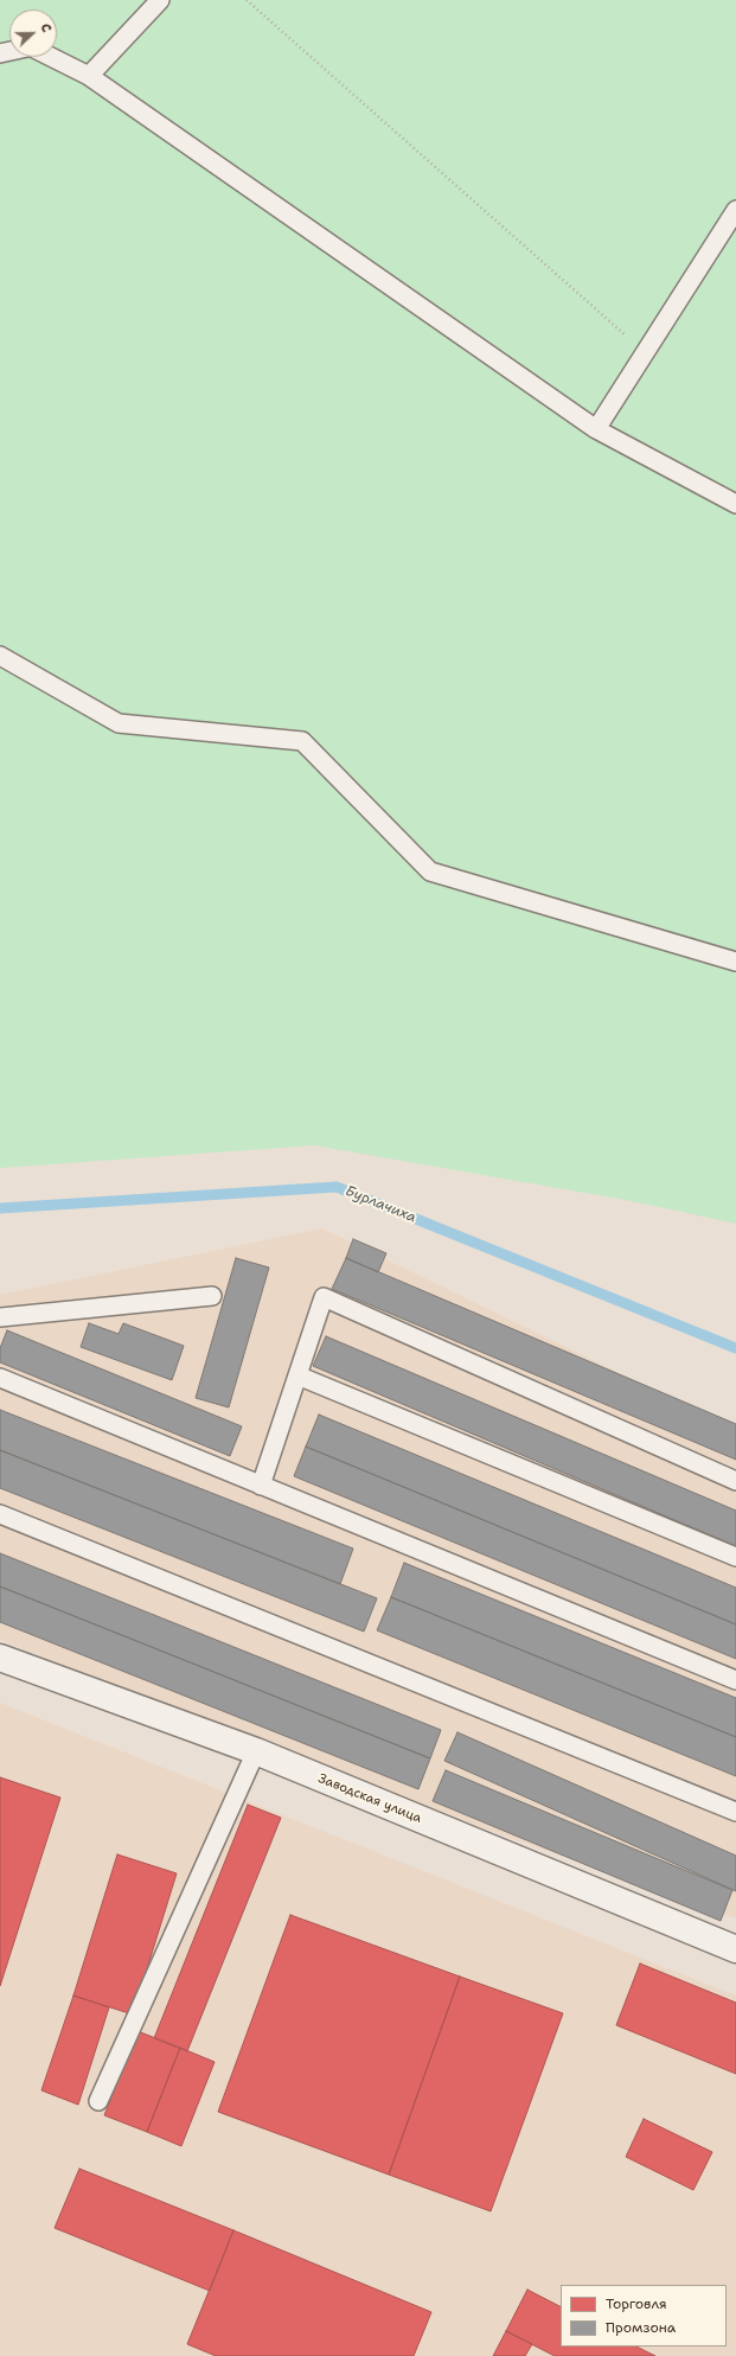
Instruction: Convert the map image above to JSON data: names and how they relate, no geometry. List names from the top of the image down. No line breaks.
{"streets":{"street":["Заводская улица"]},"water":["Бурлачиха"],"legend":["Торговля","Промзона"],"north":"right"}
